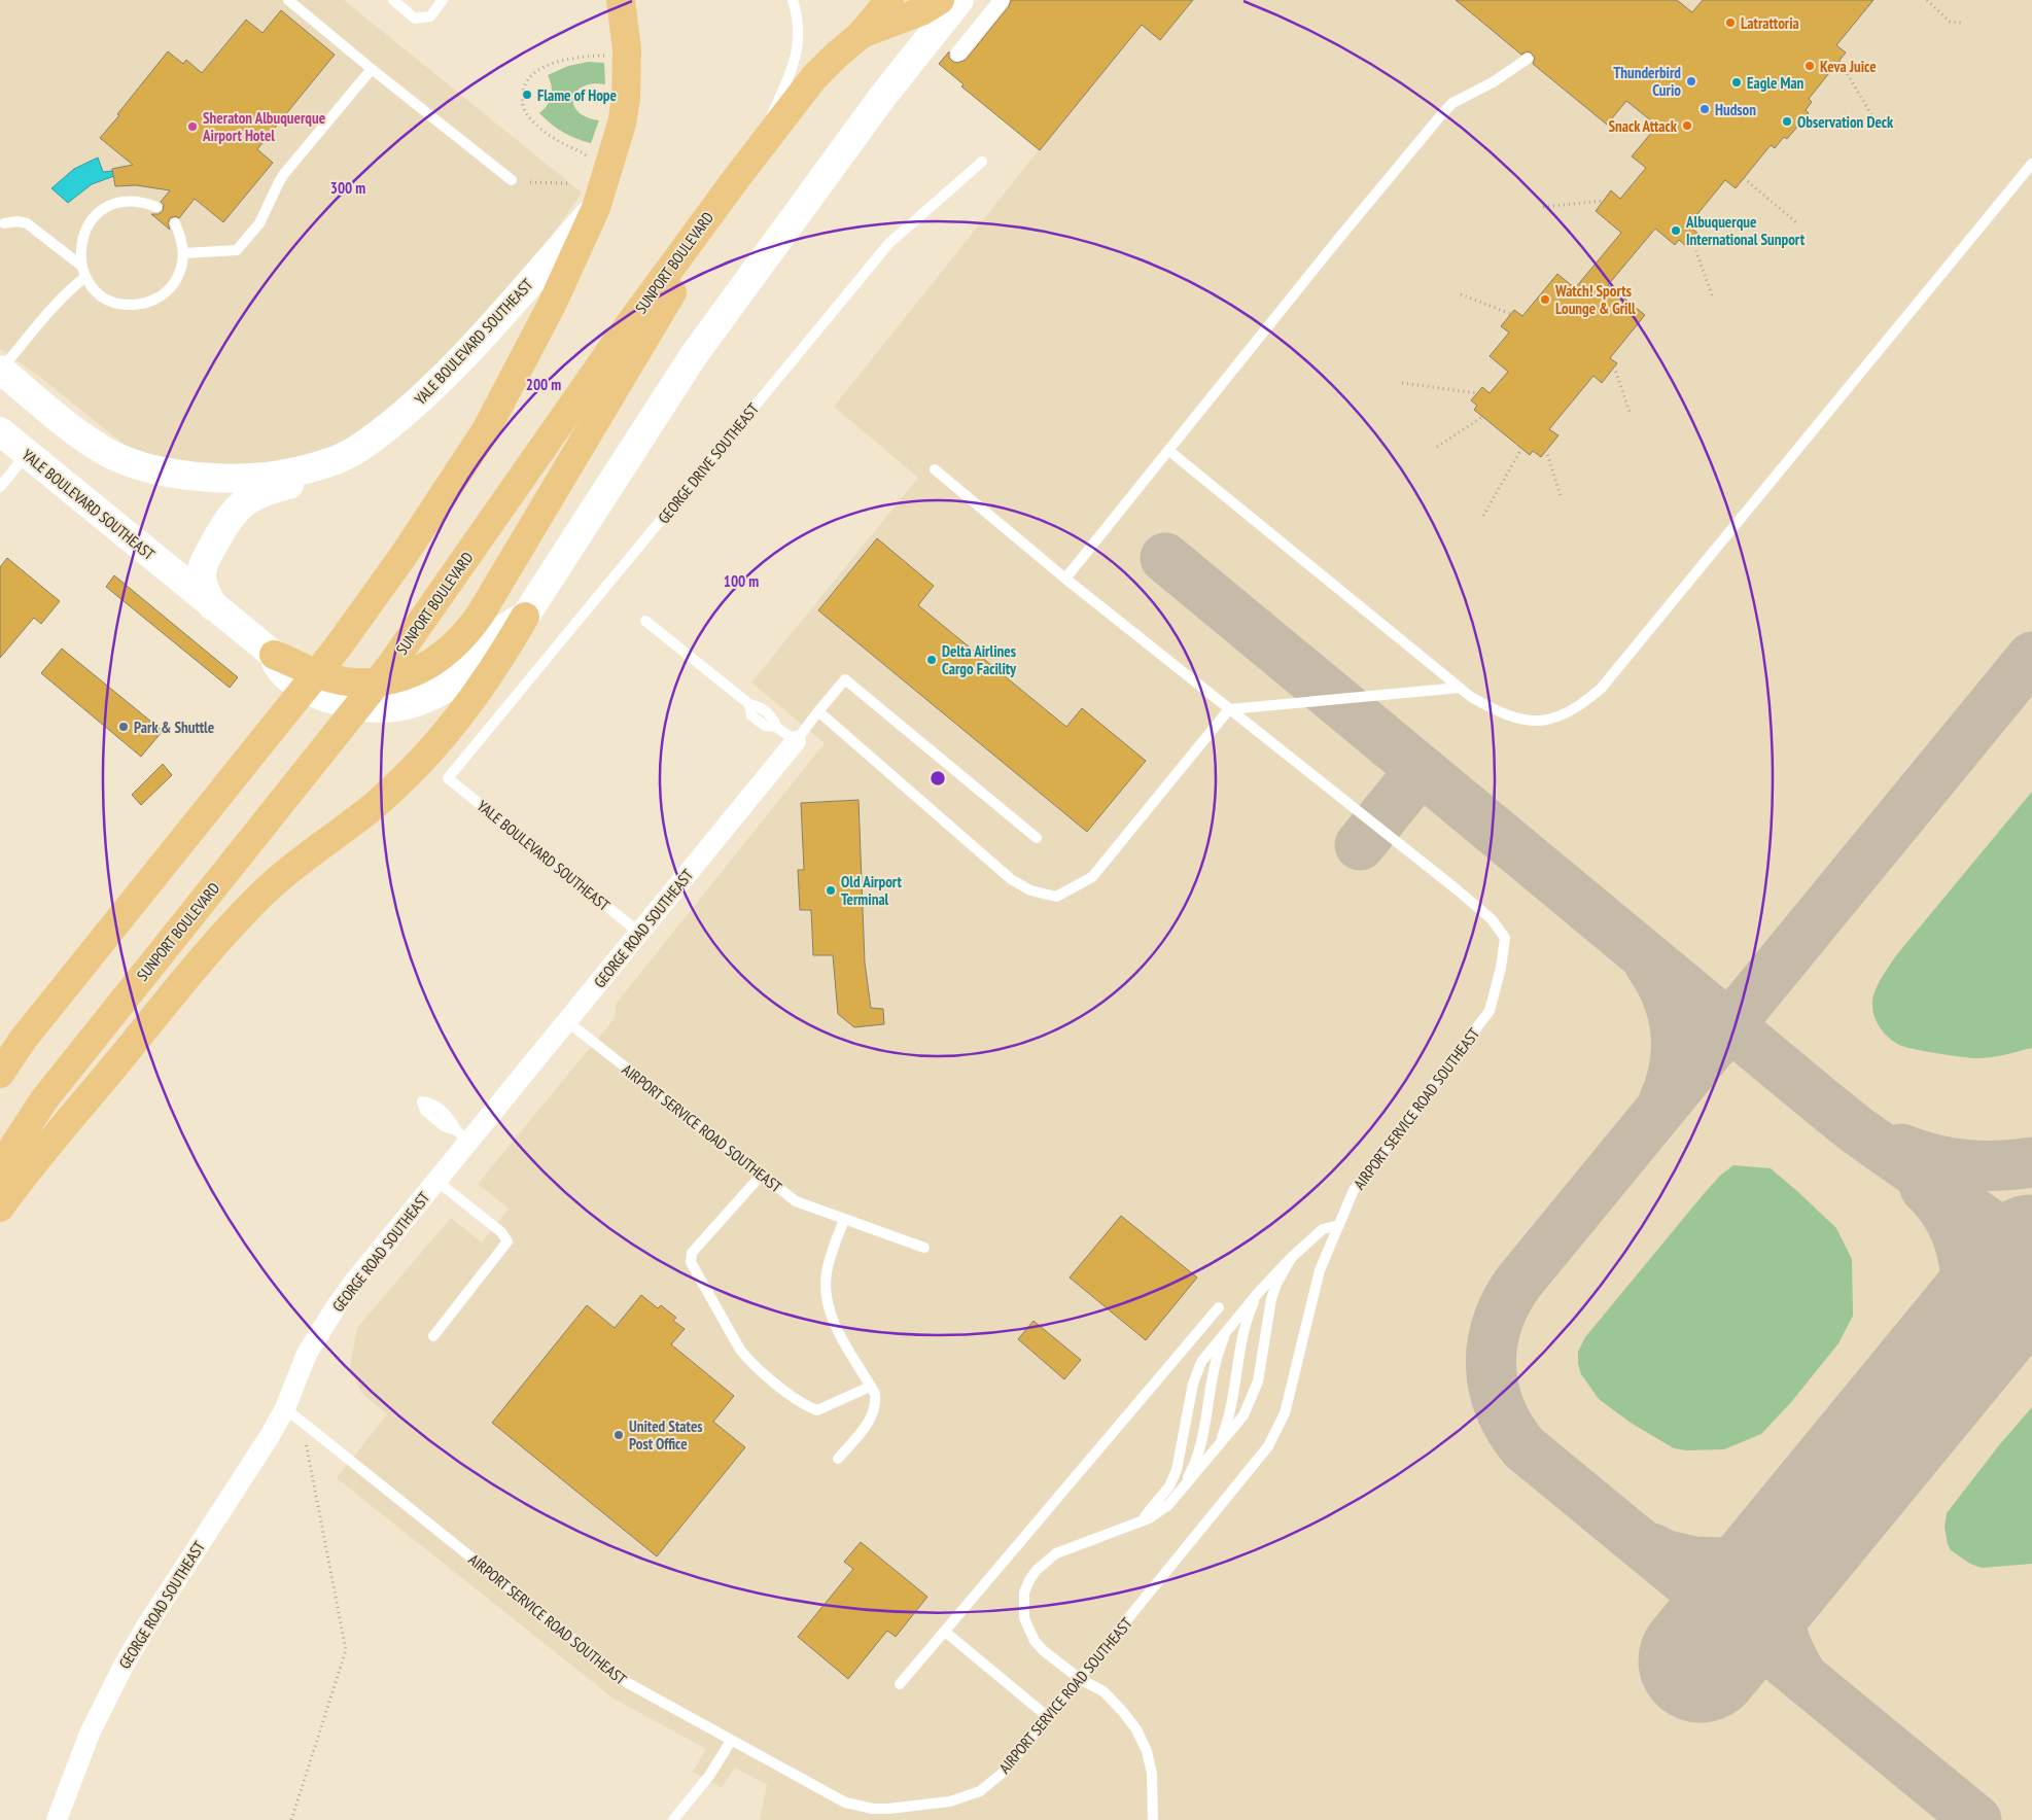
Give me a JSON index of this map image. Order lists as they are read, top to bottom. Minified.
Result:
{"streets":{"main road":["SUNPORT BOULEVARD","YALE BOULEVARD SOUTHEAST"],"street":["GEORGE ROAD SOUTHEAST"],"lane":["GEORGE DRIVE SOUTHEAST","AIRPORT SERVICE ROAD SOUTHEAST"]},"crossings":[["YALE BOULEVARD SOUTHEAST","GEORGE DRIVE SOUTHEAST"],["YALE BOULEVARD SOUTHEAST","GEORGE ROAD SOUTHEAST"],["GEORGE ROAD SOUTHEAST","AIRPORT SERVICE ROAD SOUTHEAST"]],"places":["Latrattoria","Keva Juice","Thunderbird Curio","Eagle Man","Flame of Hope","Hudson","Observation Deck","Snack Attack","Sheraton Albuquerque Airport Hotel","Albuquerque International Sunport","Watch! Sports Lounge & Grill","Delta Airlines Cargo Facility","Park & Shuttle","Old Airport Terminal","United States Post Office"],"rings":["300 m","200 m","100 m"]}
